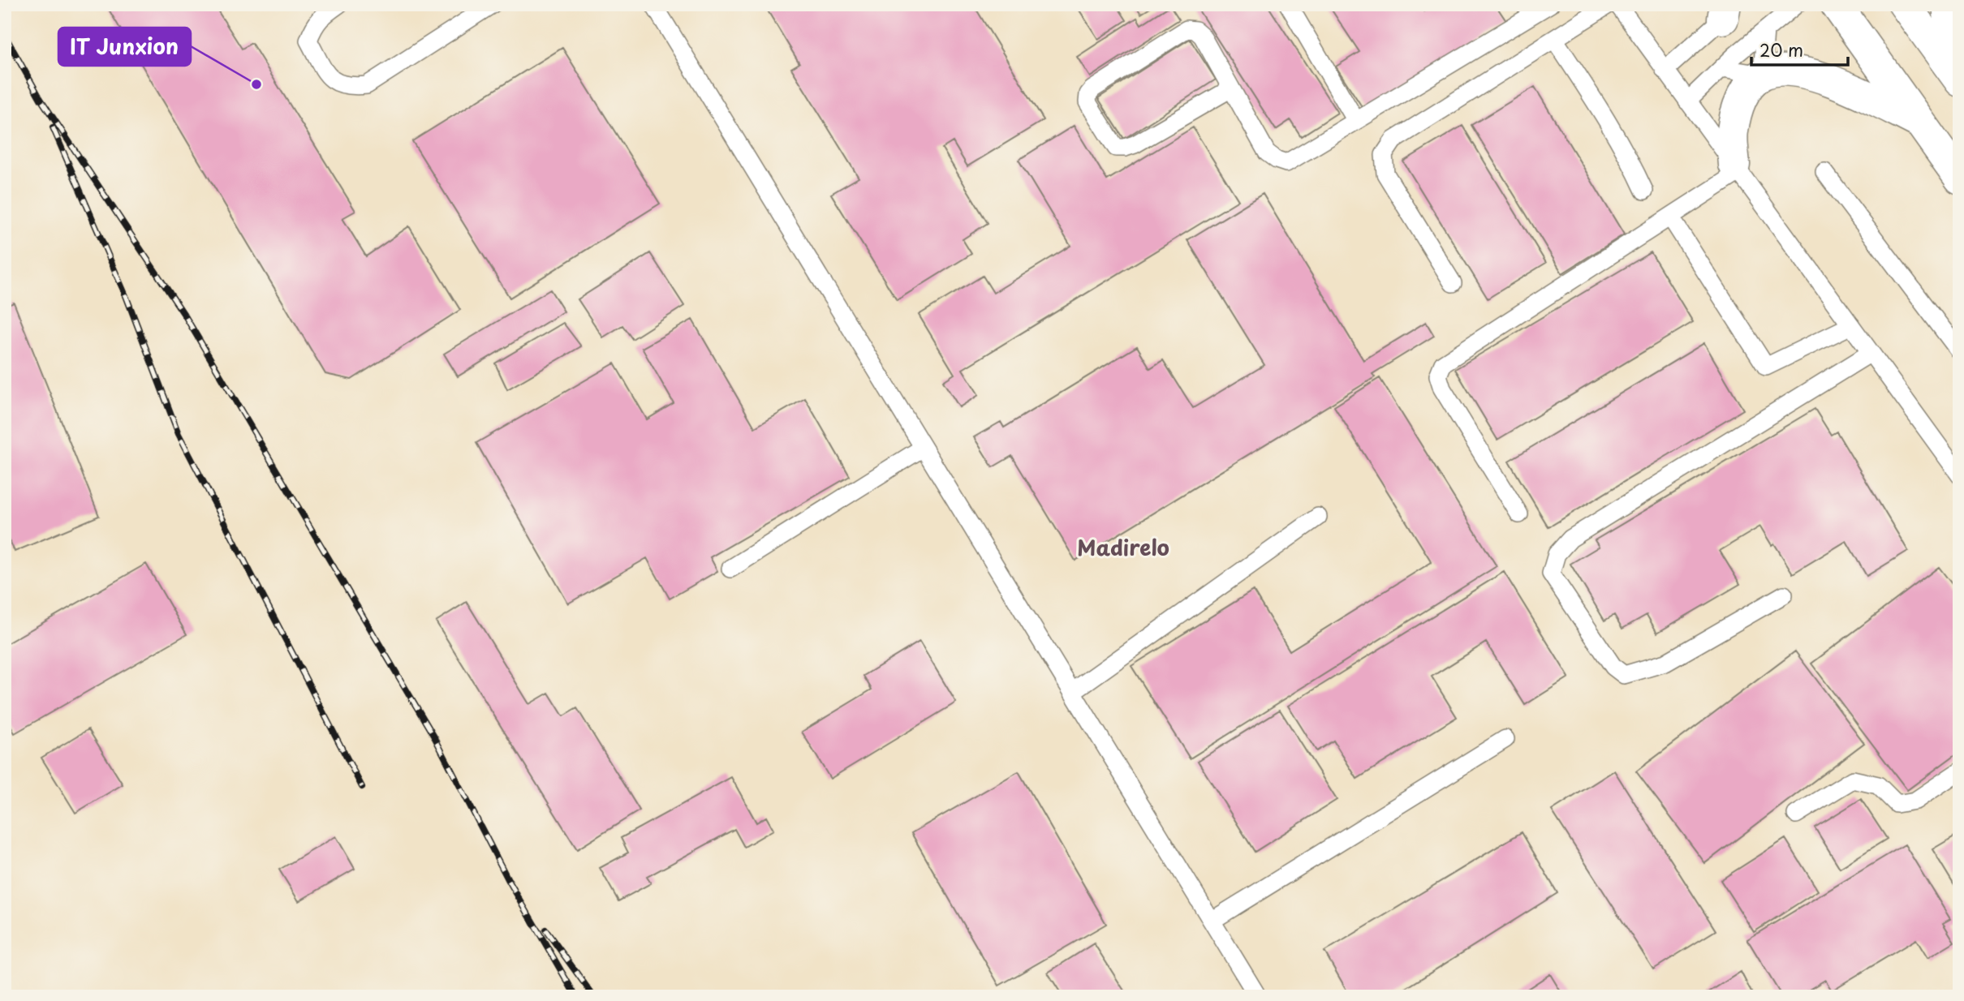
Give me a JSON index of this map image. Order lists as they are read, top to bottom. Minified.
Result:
{"districts":["Madirelo"],"places":["IT Junxion"],"scale_bar":"20 m"}
